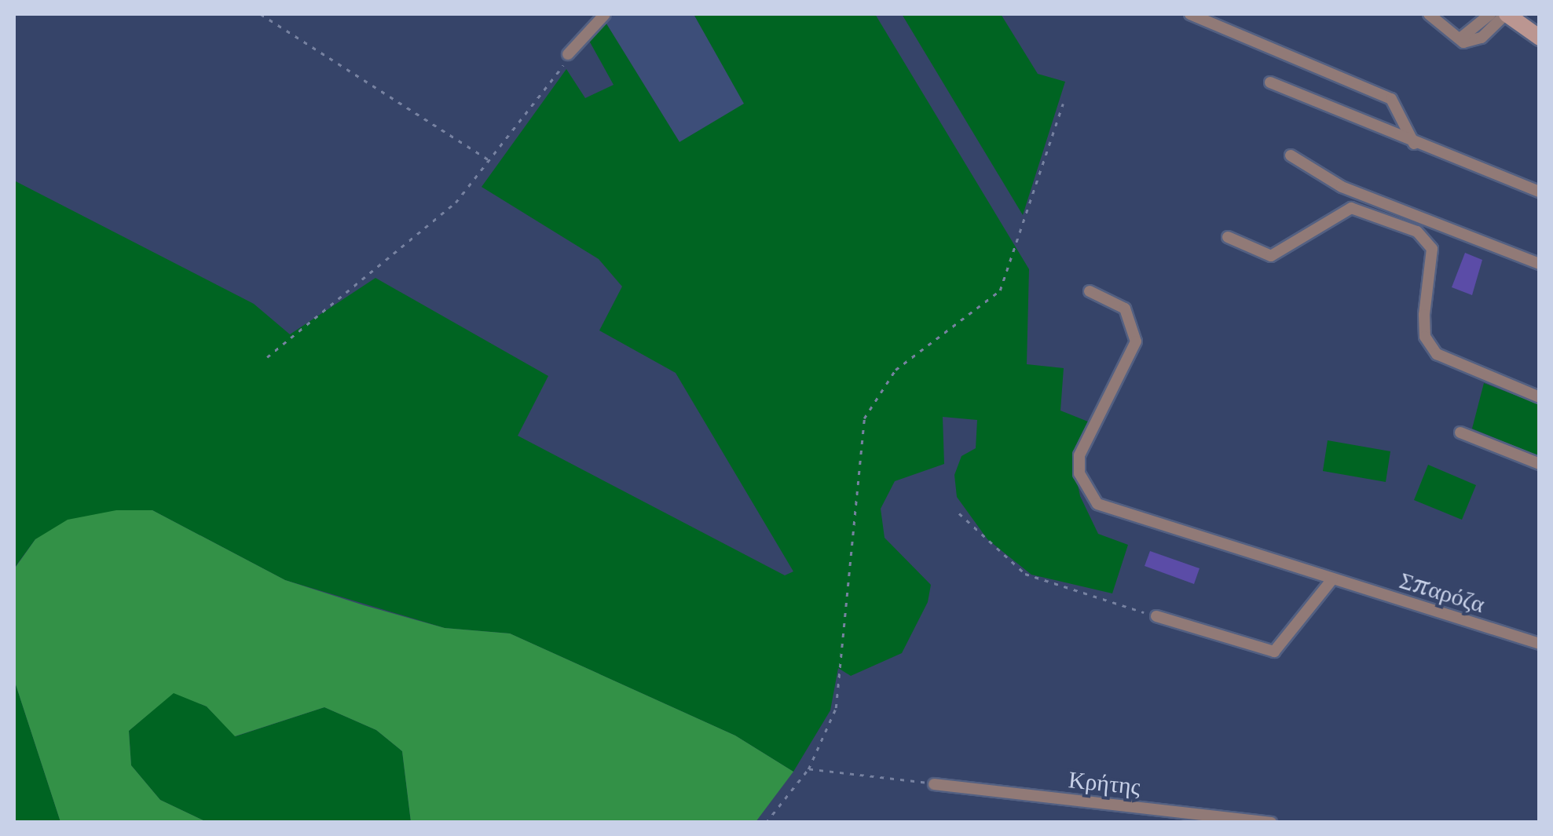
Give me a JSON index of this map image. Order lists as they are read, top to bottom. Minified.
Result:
{"streets":{"street":["Σπαρόζα","Κρήτης"]}}
